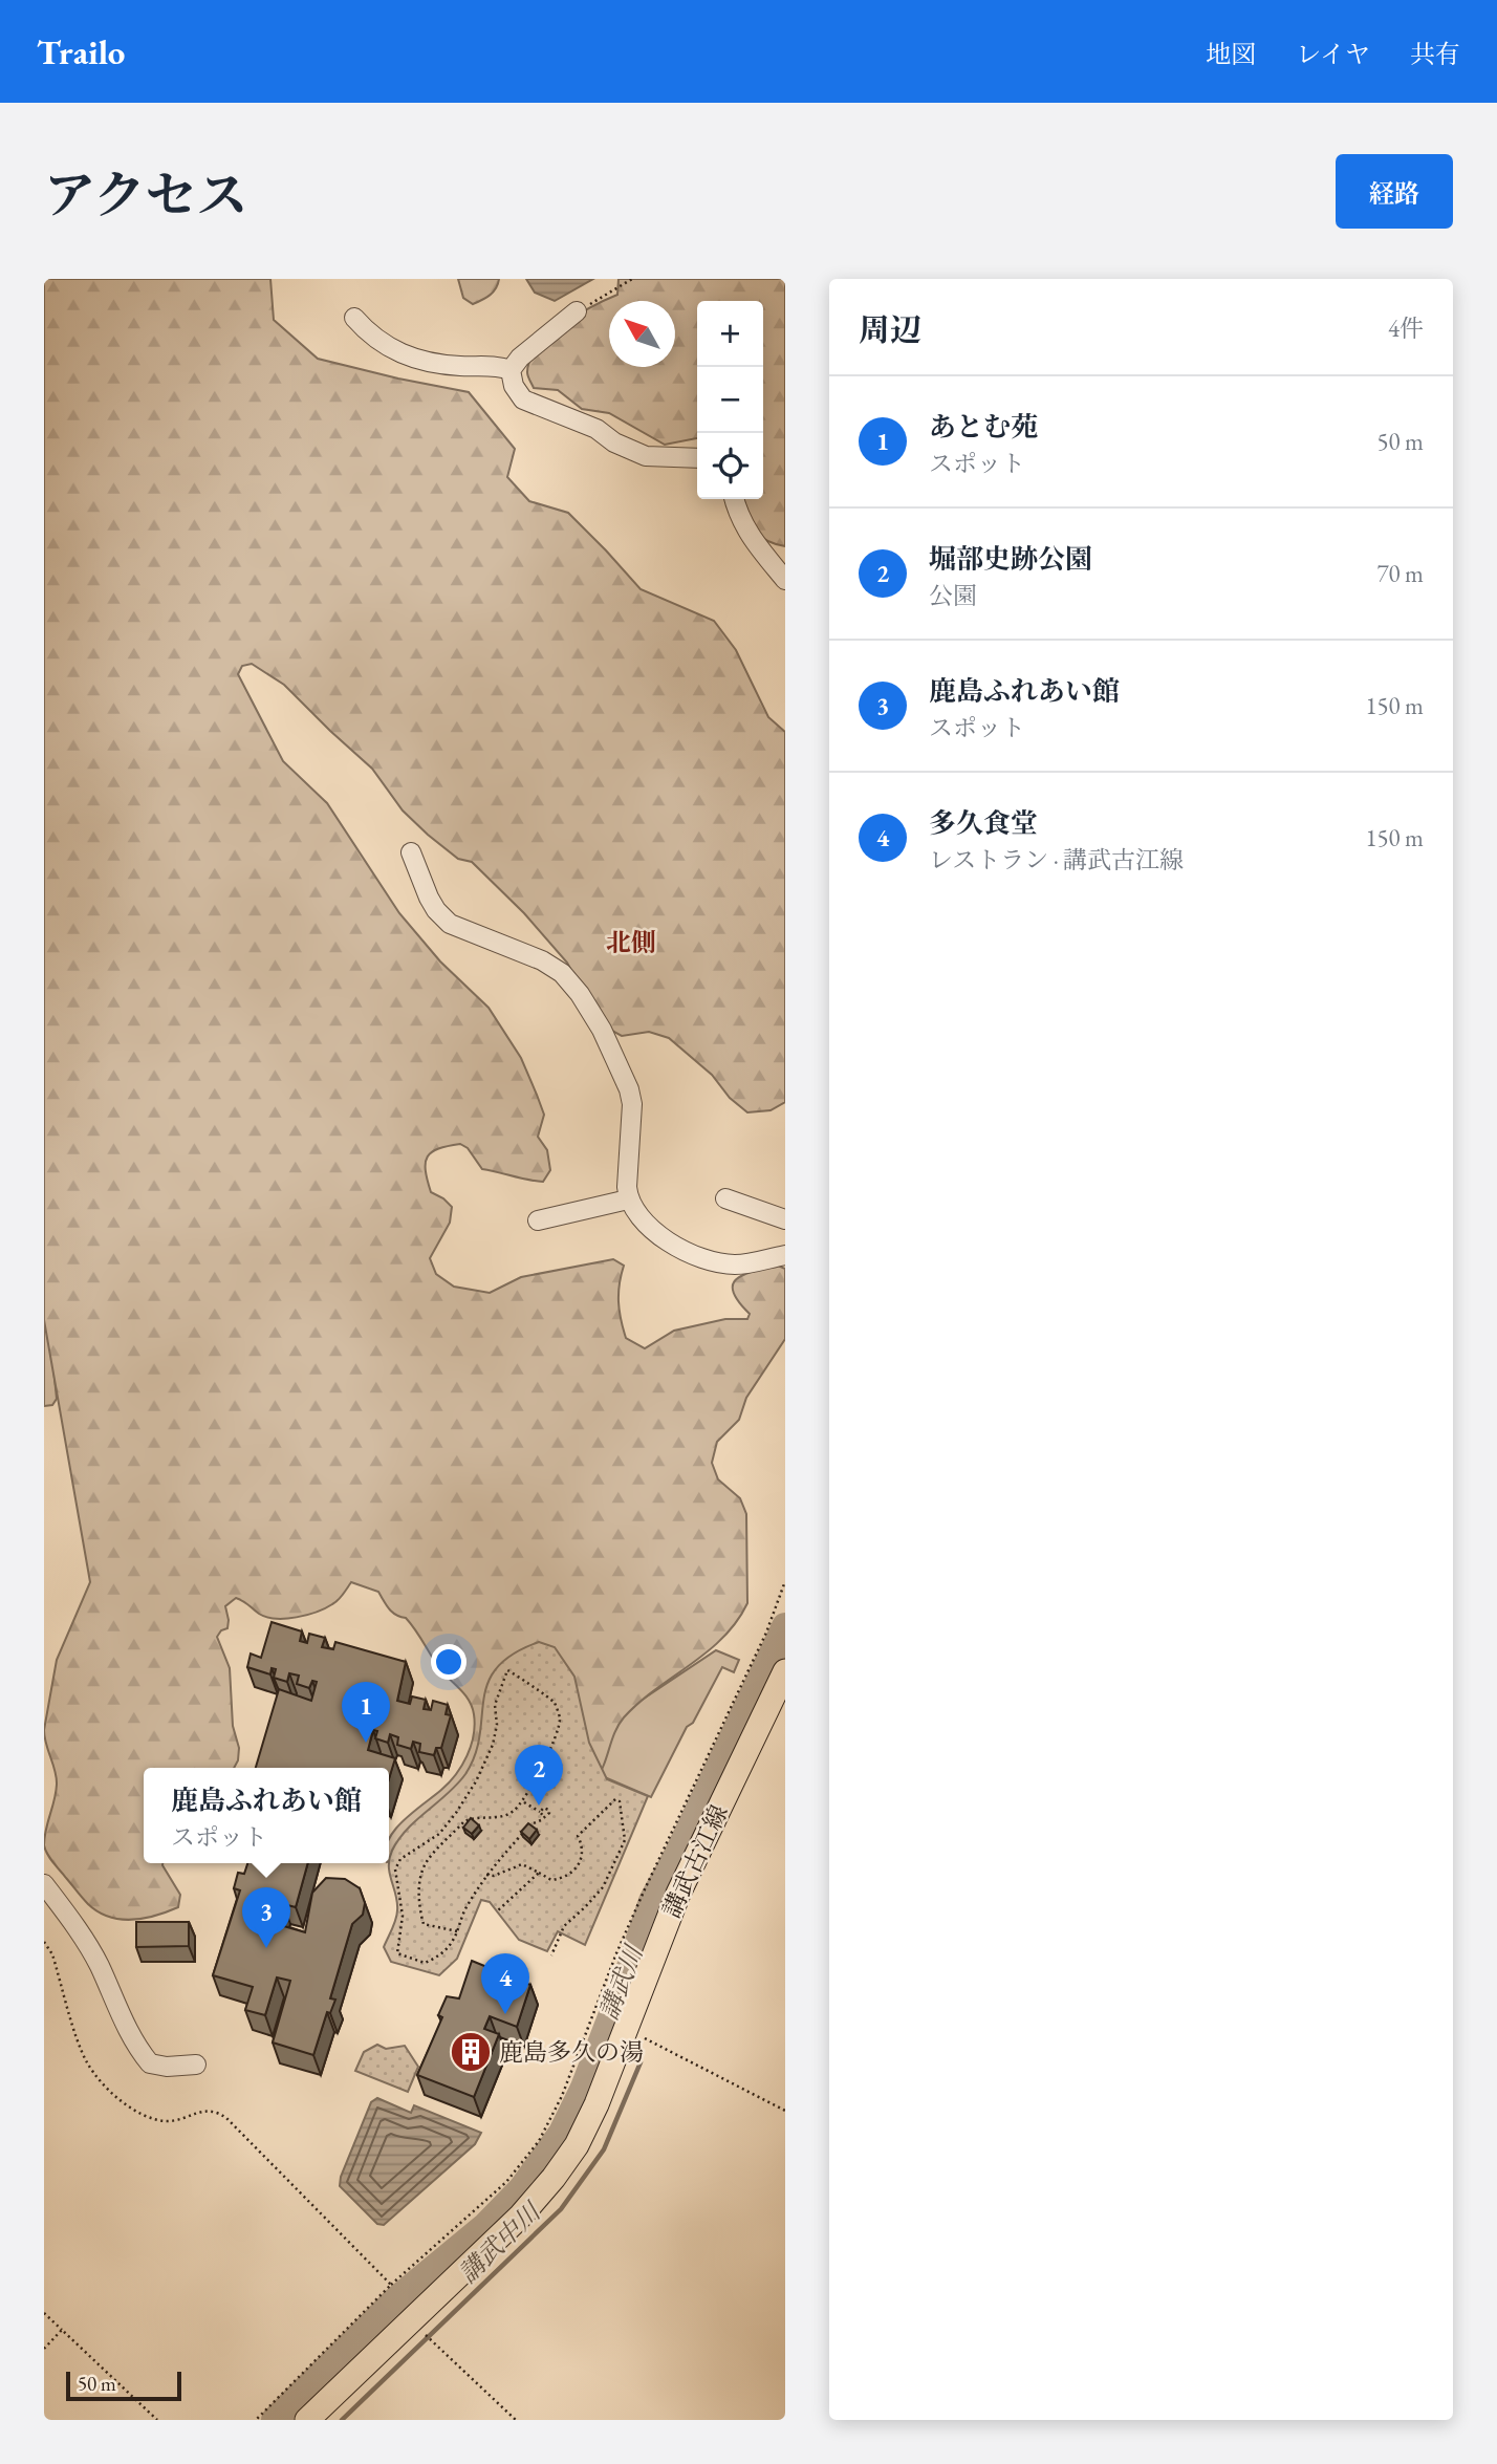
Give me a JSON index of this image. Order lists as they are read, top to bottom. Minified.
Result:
{"streets":{"main road":["講武古江線"]},"districts":["北側"],"water":["講武川","講武中川"],"places":{"building":["鹿島多久の湯"]},"scale_bar":"50 m","north":"top left","page":{"header":"Trailo","nav":["地図","レイヤ","共有"],"title":"アクセス","buttons":"経路","heading":["周辺","4件"],"map_buttons":["+","−"],"list":[{"mark":"1","name":"あとむ苑","note":"スポット","value":"50 m"},{"mark":"2","name":"堀部史跡公園","note":"公園","value":"70 m"},{"mark":"3","name":"鹿島ふれあい館","note":"スポット","value":"150 m"},{"mark":"4","name":"多久食堂","note":"レストラン · 講武古江線","value":"150 m"}],"pins":["1","2","3","4"],"popup":["鹿島ふれあい館","スポット"],"scale":"50 m"}}
